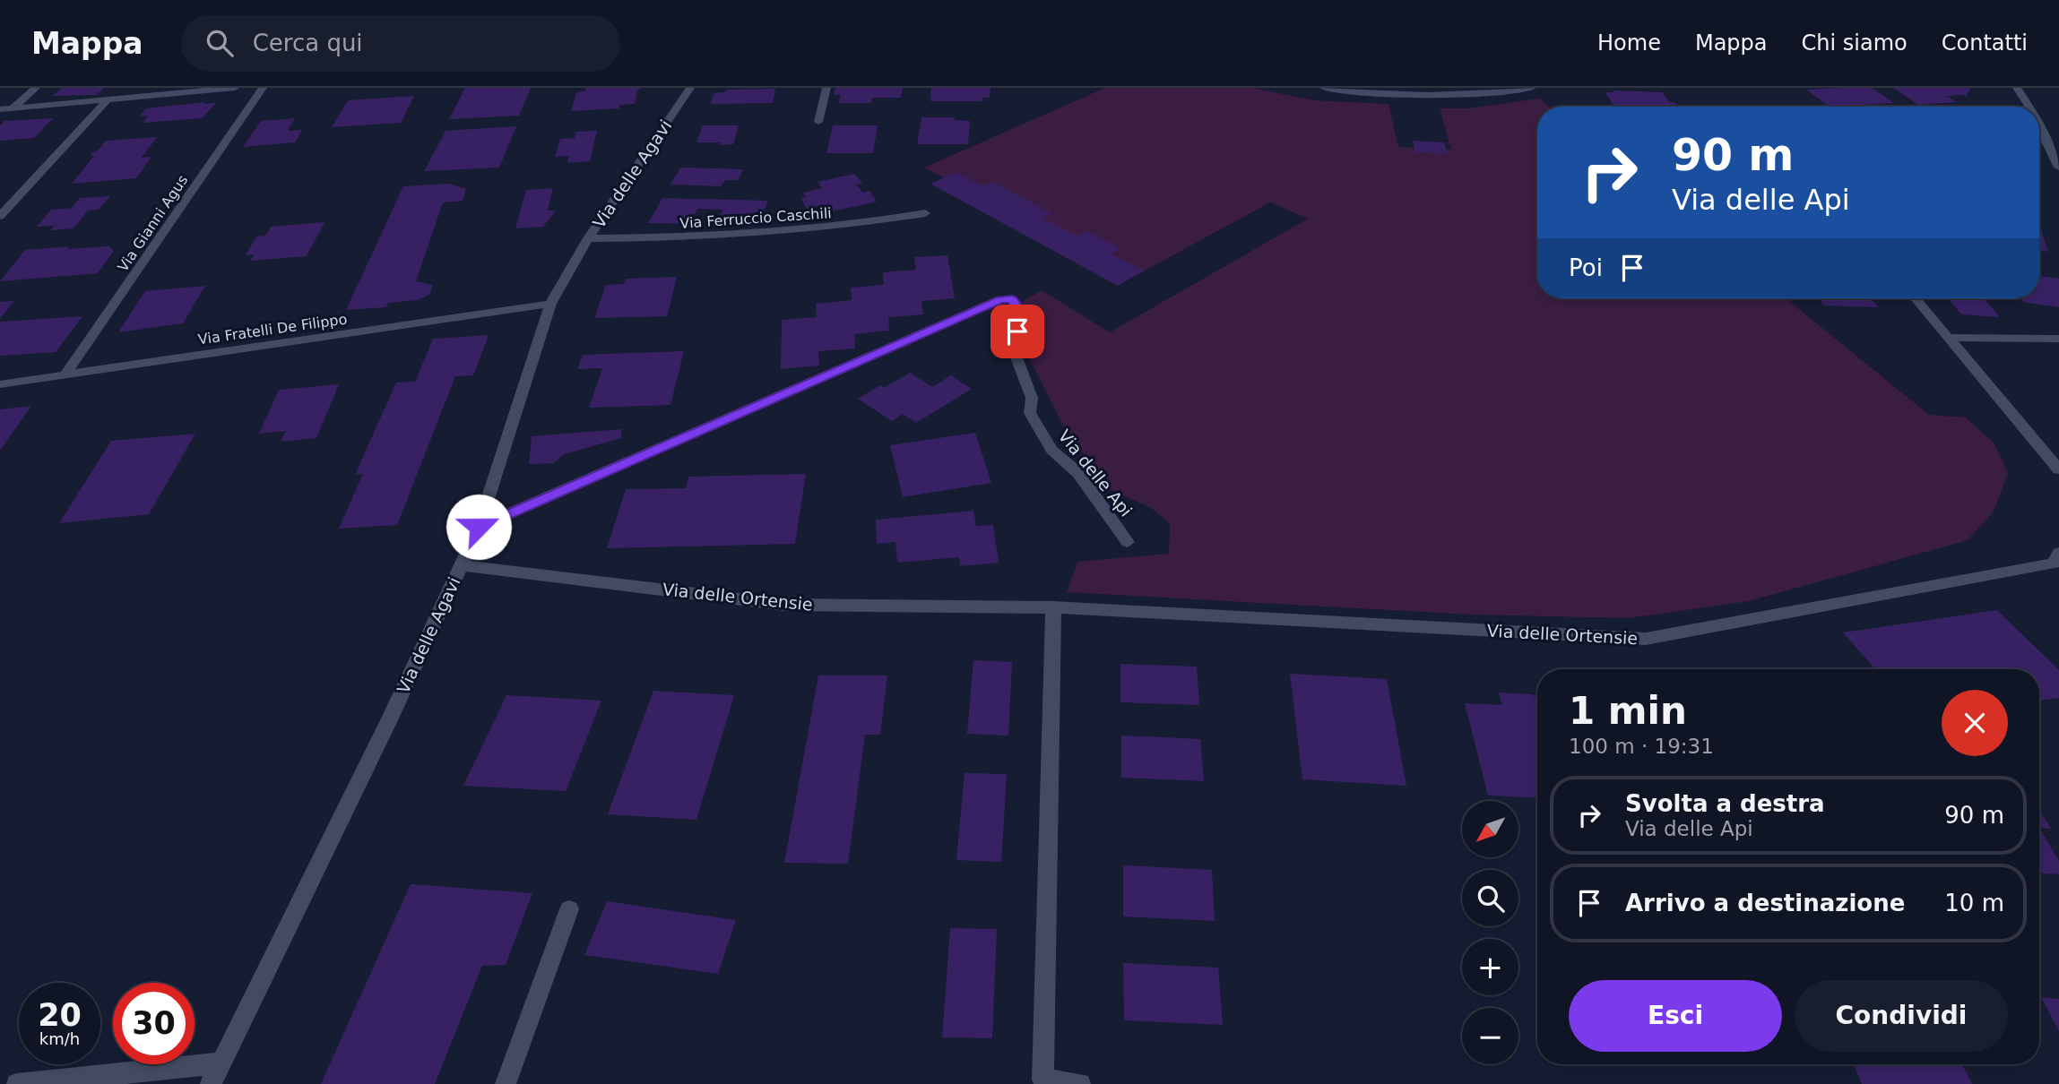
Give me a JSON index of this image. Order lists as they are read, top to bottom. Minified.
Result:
{"streets":{"street":["Via delle Agavi","Via Ferruccio Caschili","Via Gianni Agus","Via Fratelli De Filippo","Via delle Api","Via delle Ortensie"]},"crossings":[["Via delle Agavi","Via Ferruccio Caschili"],["Via delle Agavi","Via Fratelli De Filippo"],["Via delle Agavi","Via delle Api"],["Via delle Agavi","Via delle Ortensie"],["Via Gianni Agus","Via Fratelli De Filippo"]],"north":"bottom left","page":{"header":"Mappa","search":"Cerca qui","nav":["Home","Mappa","Chi siamo","Contatti"],"turn":["90 m","Via delle Api"],"then":"Poi","heading":["1 min","100 m · 19:31"],"list":[{"name":"Svolta a destra","note":"Via delle Api","value":"90 m"},{"name":"Arrivo a destinazione","value":"10 m"}],"map_buttons":["+","−"],"buttons":["Esci","Condividi"],"speed":"20 km/h","limit":"30"}}
